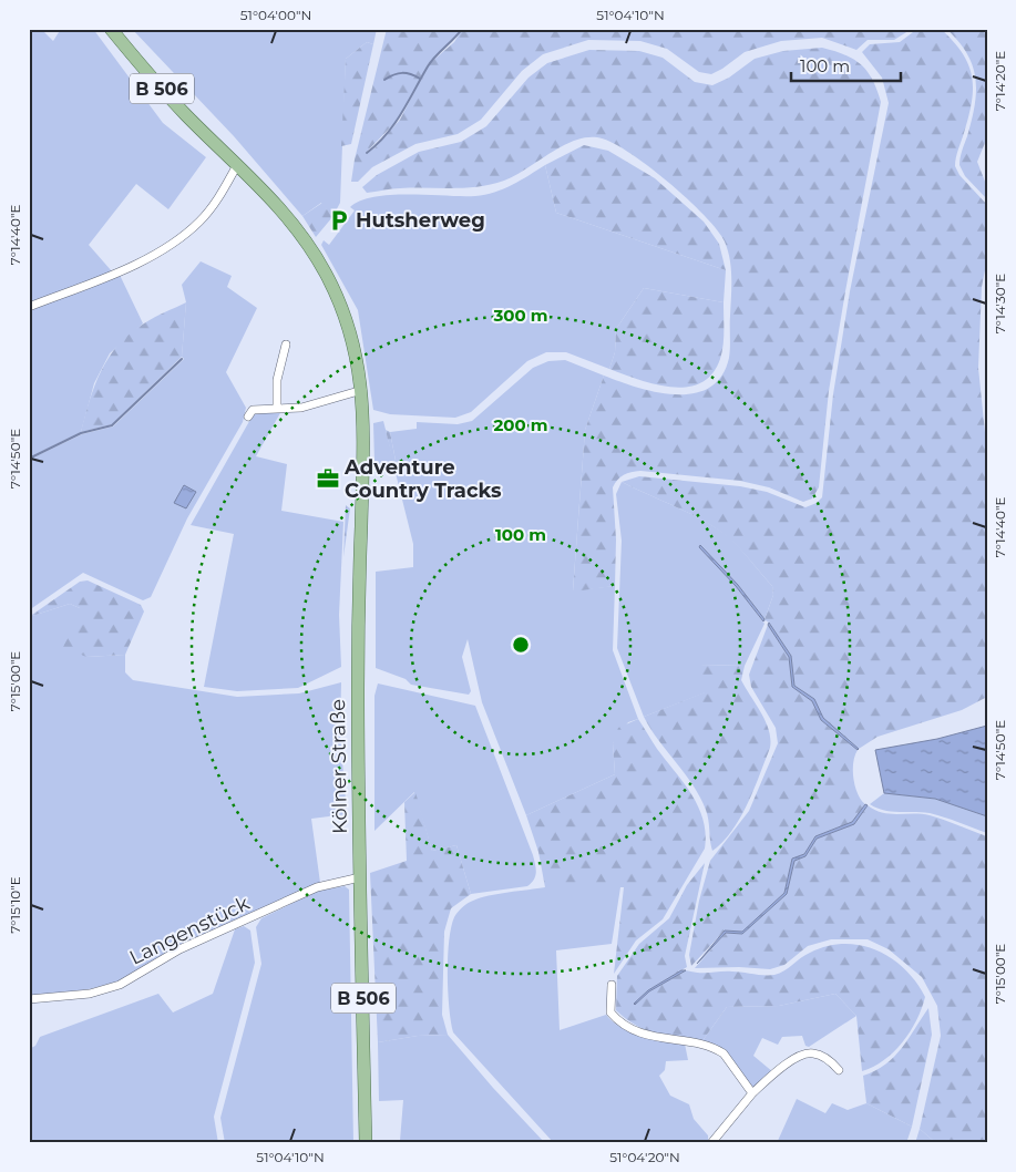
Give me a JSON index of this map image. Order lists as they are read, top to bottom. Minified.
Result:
{"streets":{"main road":["B 506","Kölner Straße"],"street":["Langenstück"]},"crossings":[["Kölner Straße","Langenstück"]],"places":{"parking":["Hutsherweg"],"office":["Adventure Country Tracks"]},"scale_bar":"100 m","coordinates":["51°04'00\"N","51°04'10\"N","7°14'20\"E","7°14'40\"E","7°14'30\"E","7°14'50\"E","7°15'00\"E","7°15'10\"E","51°04'20\"N"],"rings":["300 m","200 m","100 m"]}
